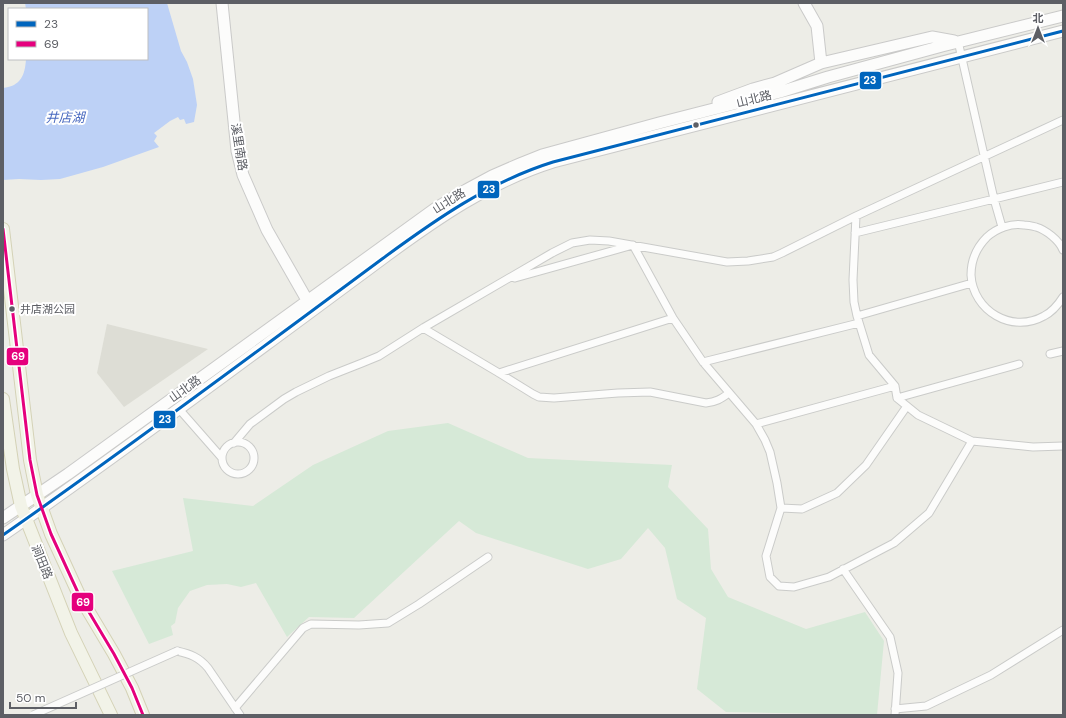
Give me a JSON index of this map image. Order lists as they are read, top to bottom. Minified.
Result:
{"streets":{"main road":["山北路","溪里南路","涧田路"]},"crossings":[["山北路","溪里南路"],["山北路","涧田路"]],"water":["井店湖"],"places":["井店湖公园"],"lines":["transit line 23","transit line 69"],"legend":["23","69"],"scale_bar":"50 m","north":"top"}
